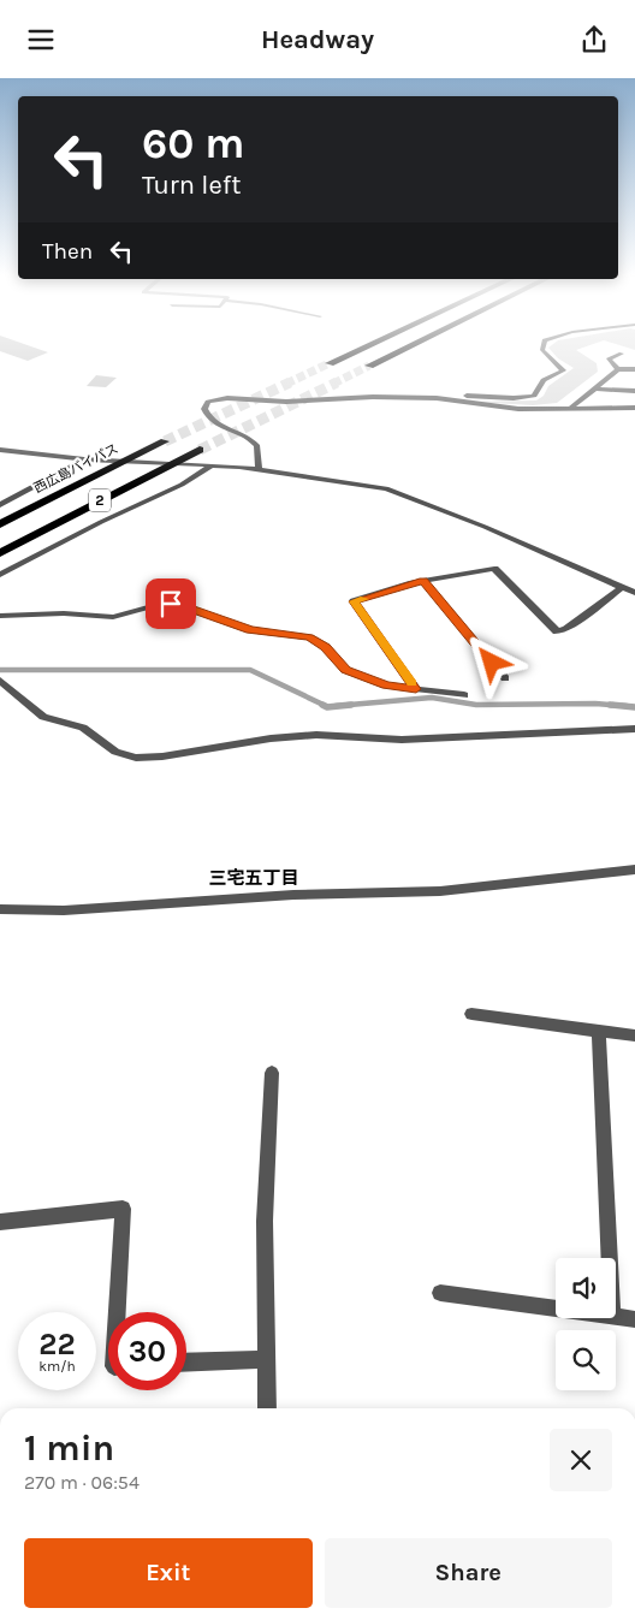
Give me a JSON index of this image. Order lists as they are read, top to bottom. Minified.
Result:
{"streets":{"highway":["西広島バイパス","2"]},"districts":["三宅五丁目"],"page":{"header":"Headway","turn":["60 m","Turn left"],"then":"Then","speed":"22 km/h","limit":"30","heading":["1 min","270 m · 06:54"],"buttons":["Exit","Share"]}}
